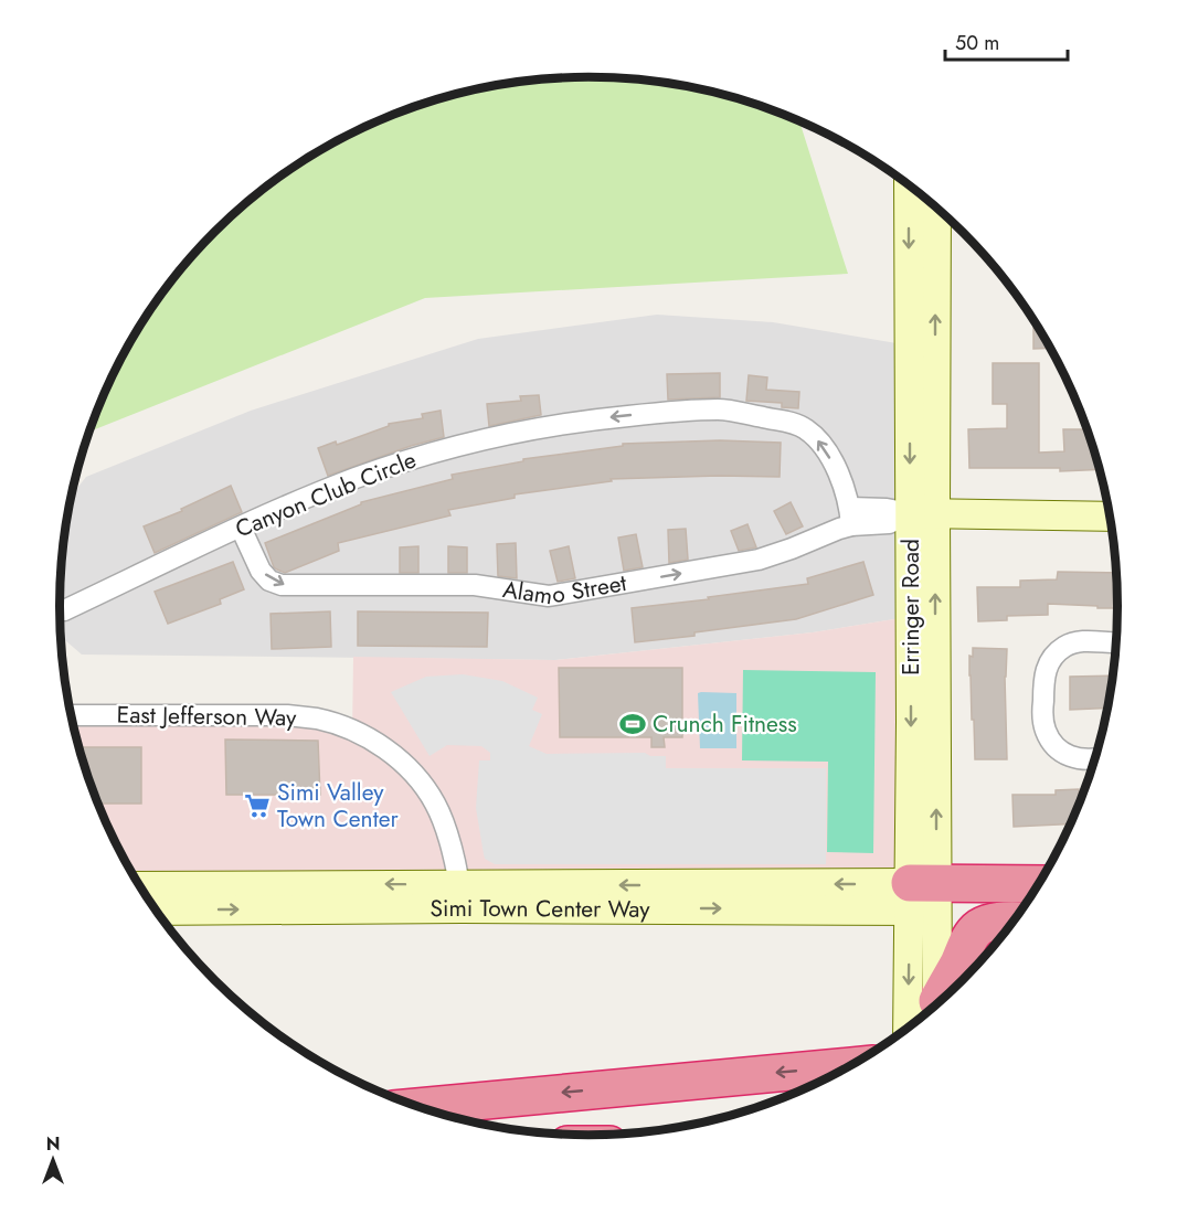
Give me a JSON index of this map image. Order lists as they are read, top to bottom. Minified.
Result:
{"streets":{"main road":["Alamo Street","Erringer Road","Simi Town Center Way"],"street":["Canyon Club Circle","East Jefferson Way"]},"crossings":[["Canyon Club Circle","Alamo Street"],["Alamo Street","Erringer Road"],["Erringer Road","Simi Town Center Way"],["East Jefferson Way","Simi Town Center Way"]],"one_way":["Canyon Club Circle","Alamo Street"],"places":{"sports":["Crunch Fitness"],"supermarket":["Simi Valley Town Center"]},"scale_bar":"50 m","north":"top"}
